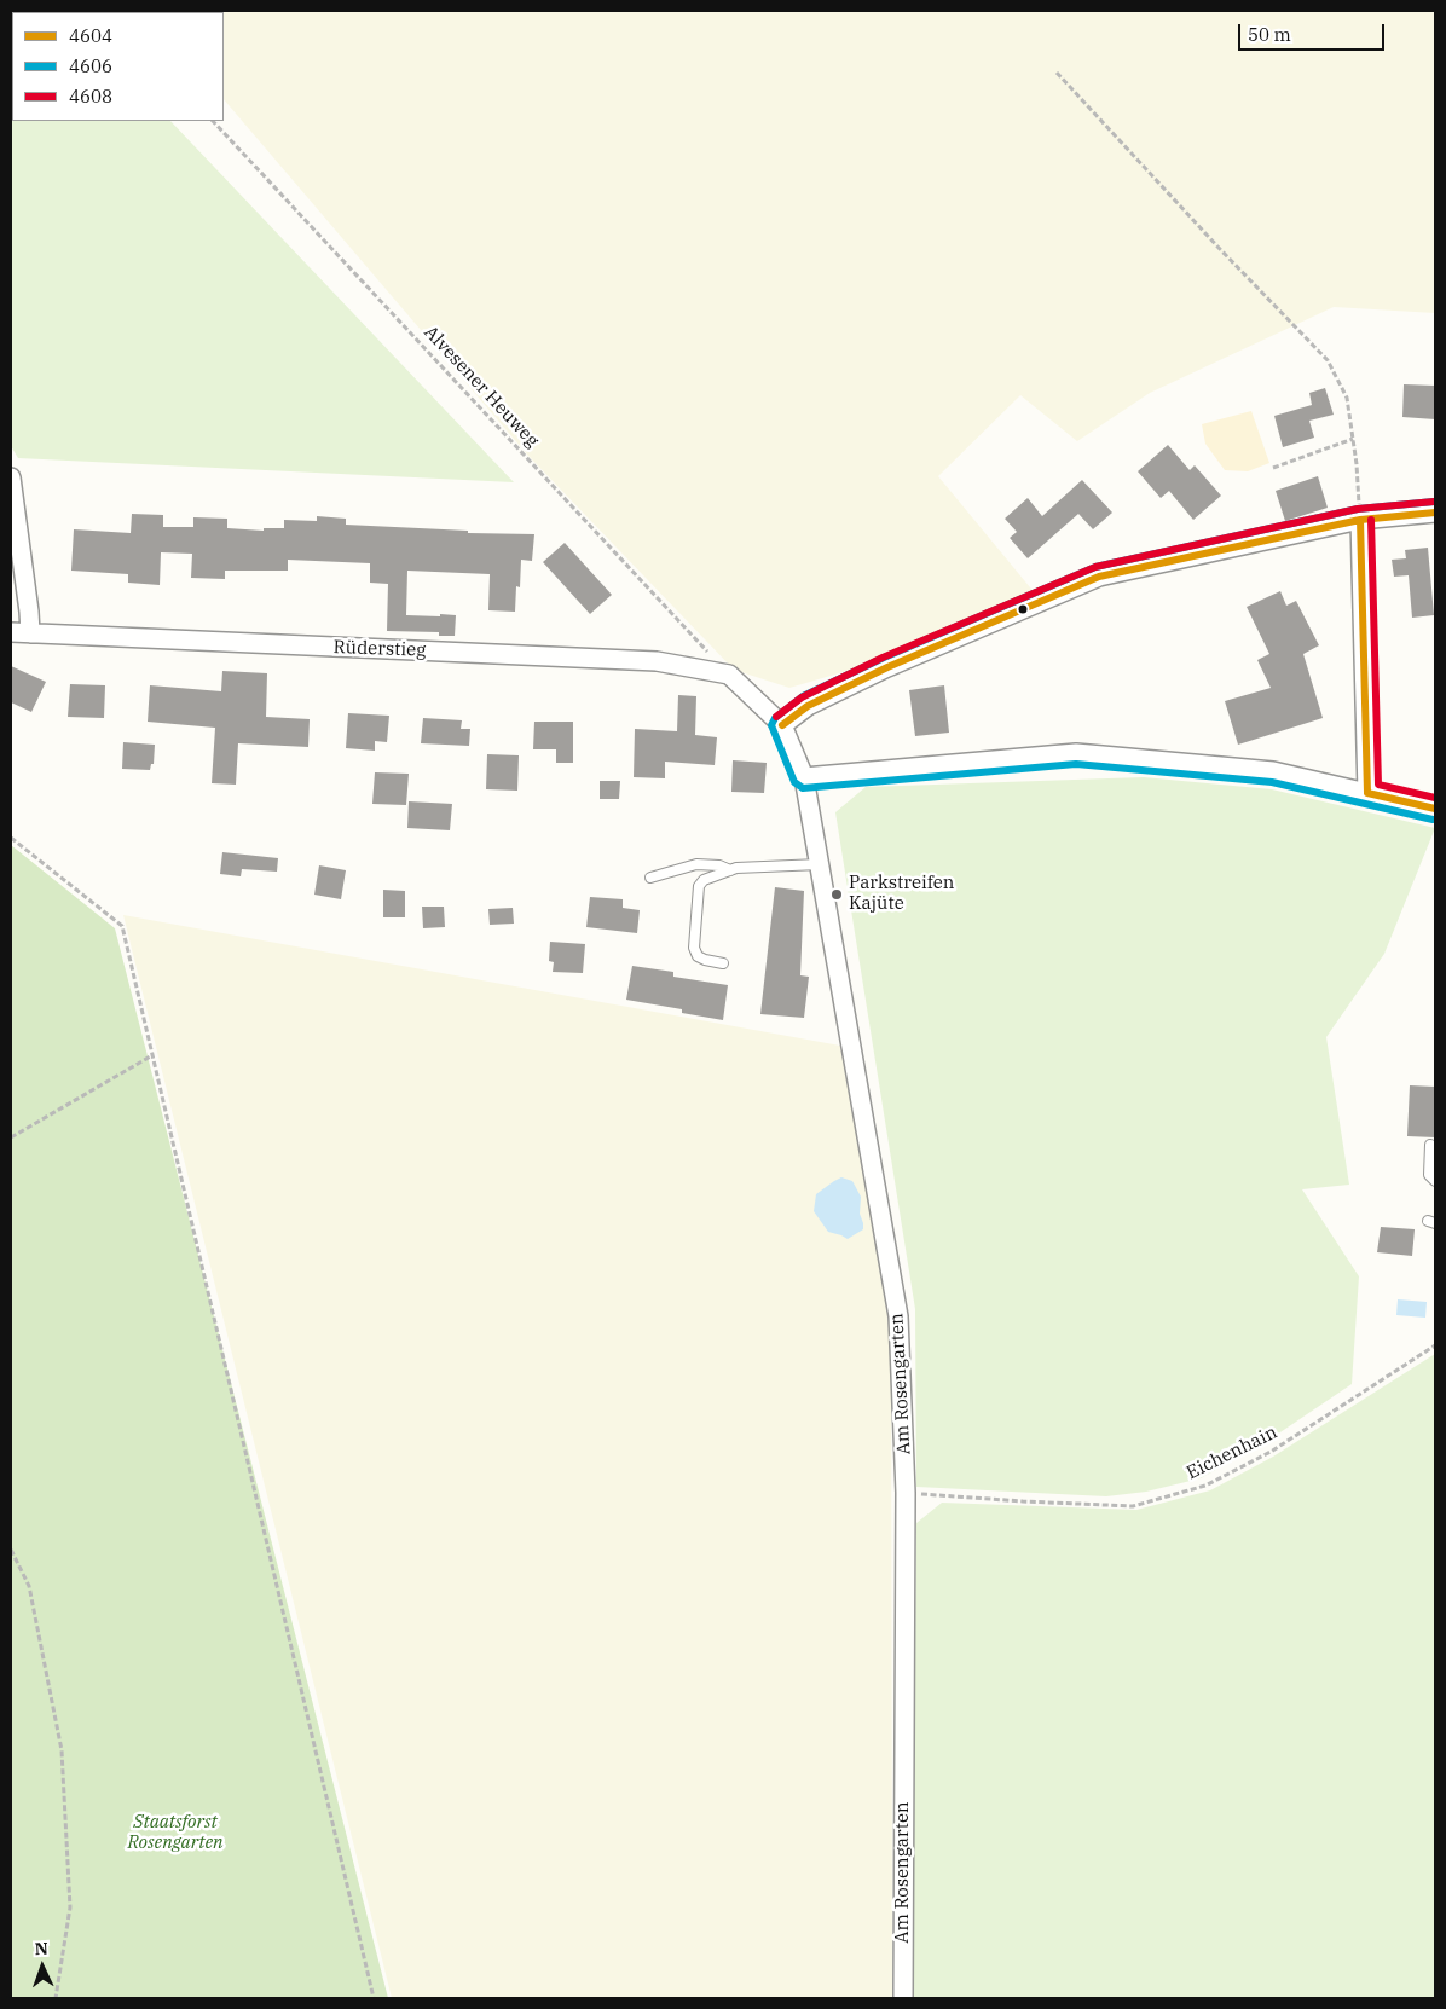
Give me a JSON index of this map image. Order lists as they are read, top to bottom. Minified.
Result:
{"streets":{"street":["Rüderstieg","Am Rosengarten"],"path":["Alvesener Heuweg","Eichenhain"]},"crossings":[["Alvesener Heuweg","Rüderstieg"],["Am Rosengarten","Eichenhain"]],"parks":["Staatsforst Rosengarten"],"places":["Parkstreifen Kajüte"],"lines":["transit line 4606","transit line 4608","transit line 4604"],"legend":["4604","4606","4608"],"scale_bar":"50 m","north":"top"}
